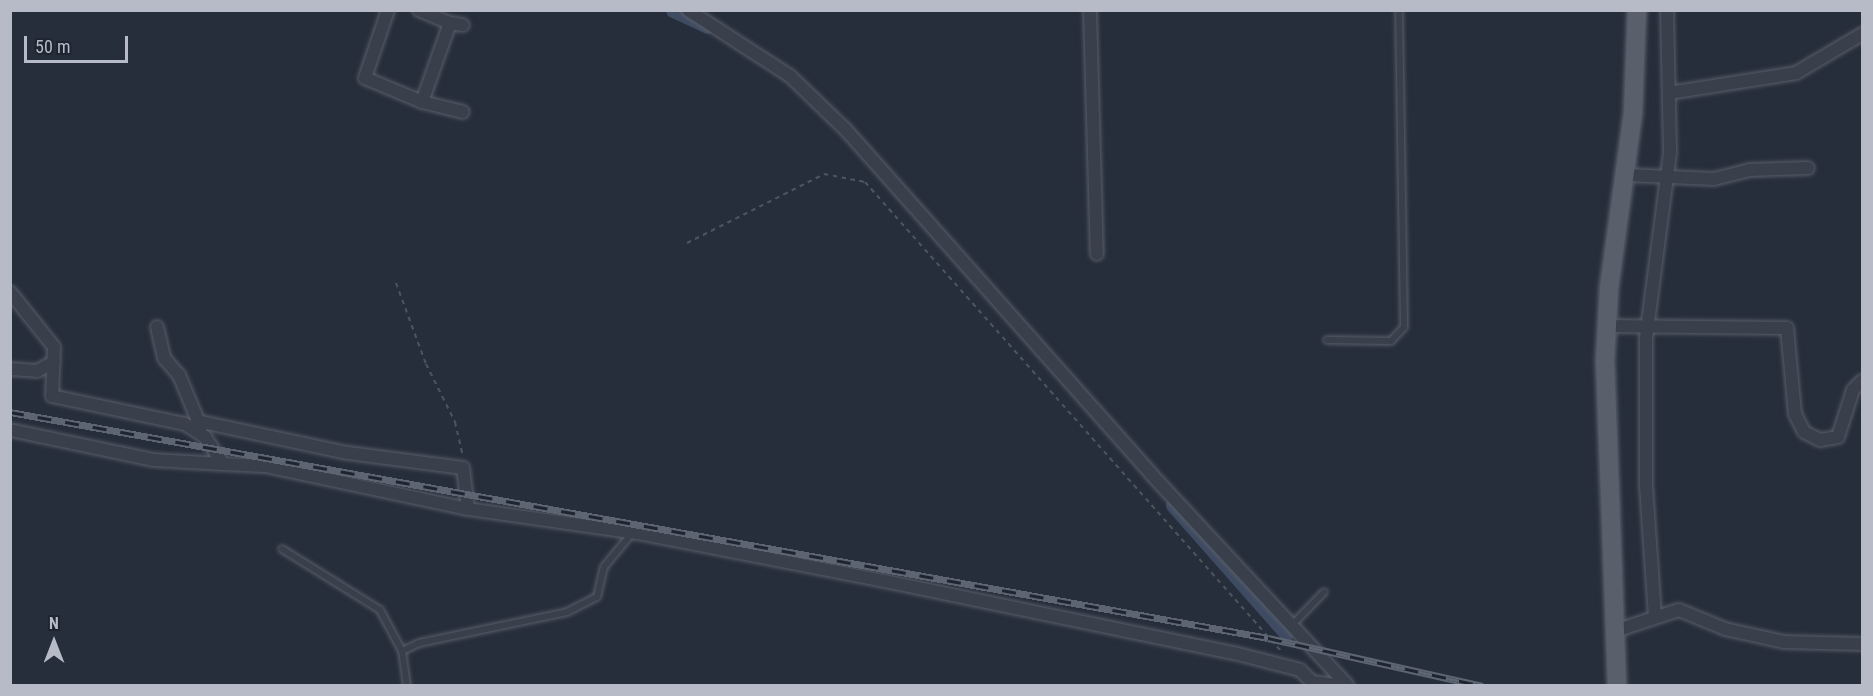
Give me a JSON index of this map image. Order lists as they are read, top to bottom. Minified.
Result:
{"scale_bar":"50 m","north":"top"}
